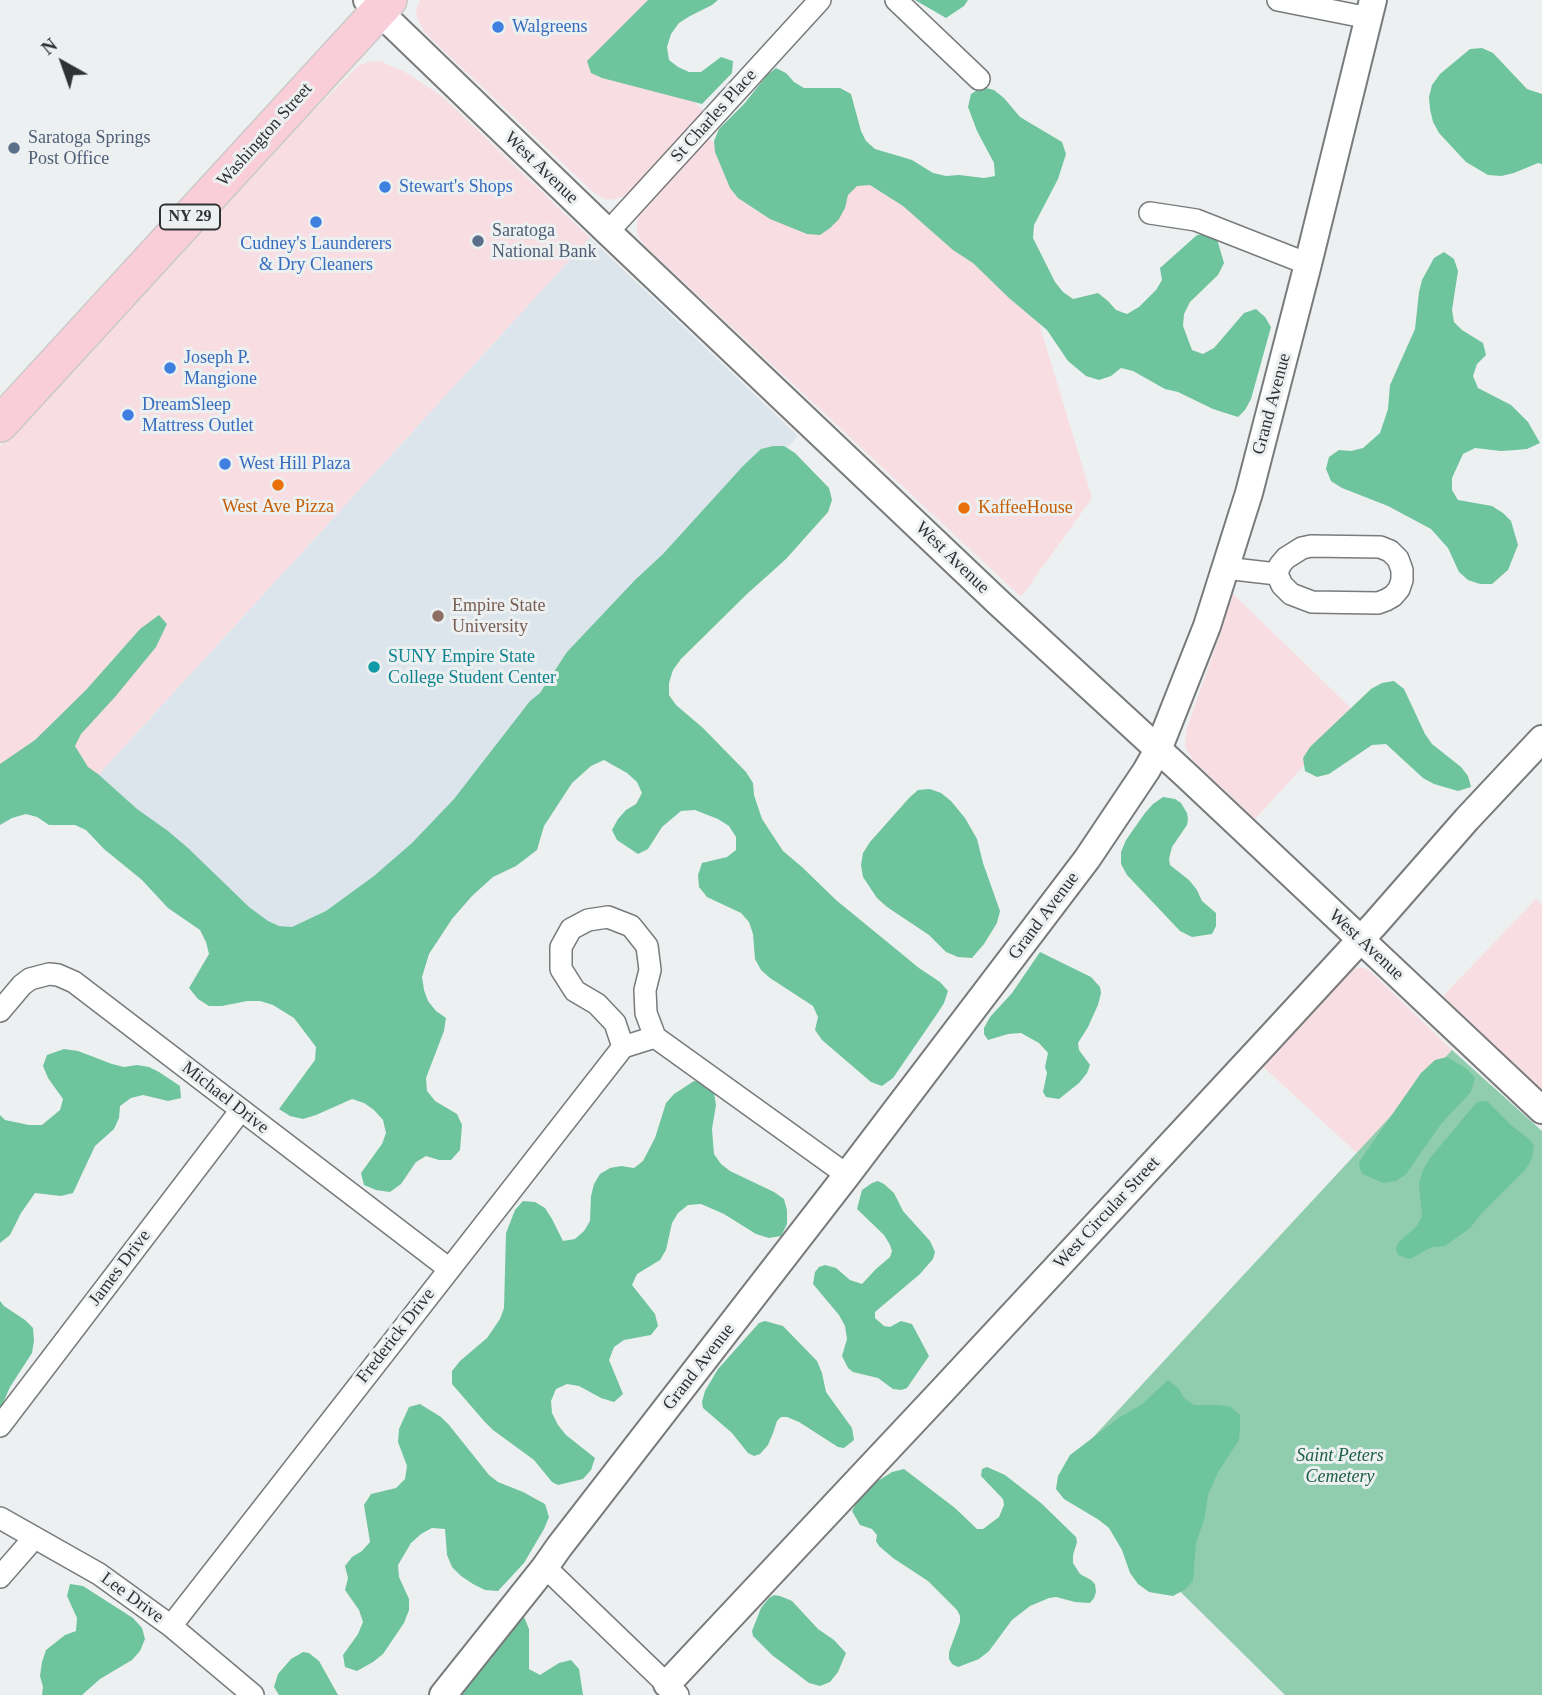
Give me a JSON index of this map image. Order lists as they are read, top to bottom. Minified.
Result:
{"streets":{"highway":["Washington Street","NY 29"],"street":["St Charles Place","West Avenue","Grand Avenue","Michael Drive","West Circular Street","James Drive","Frederick Drive","Lee Drive"]},"crossings":[["St Charles Place","West Avenue"],["Washington Street","West Avenue"],["West Avenue","Grand Avenue"],["West Avenue","West Circular Street"],["Michael Drive","James Drive"],["Michael Drive","Frederick Drive"],["Frederick Drive","Lee Drive"]],"parks":["Saint Peters Cemetery"],"places":["Walgreens","Saratoga Springs Post Office","Stewart's Shops","Cudney's Launderers & Dry Cleaners","Saratoga National Bank","Joseph P. Mangione","DreamSleep Mattress Outlet","West Hill Plaza","West Ave Pizza","KaffeeHouse","Empire State University","SUNY Empire State College Student Center"],"north":"top left"}
